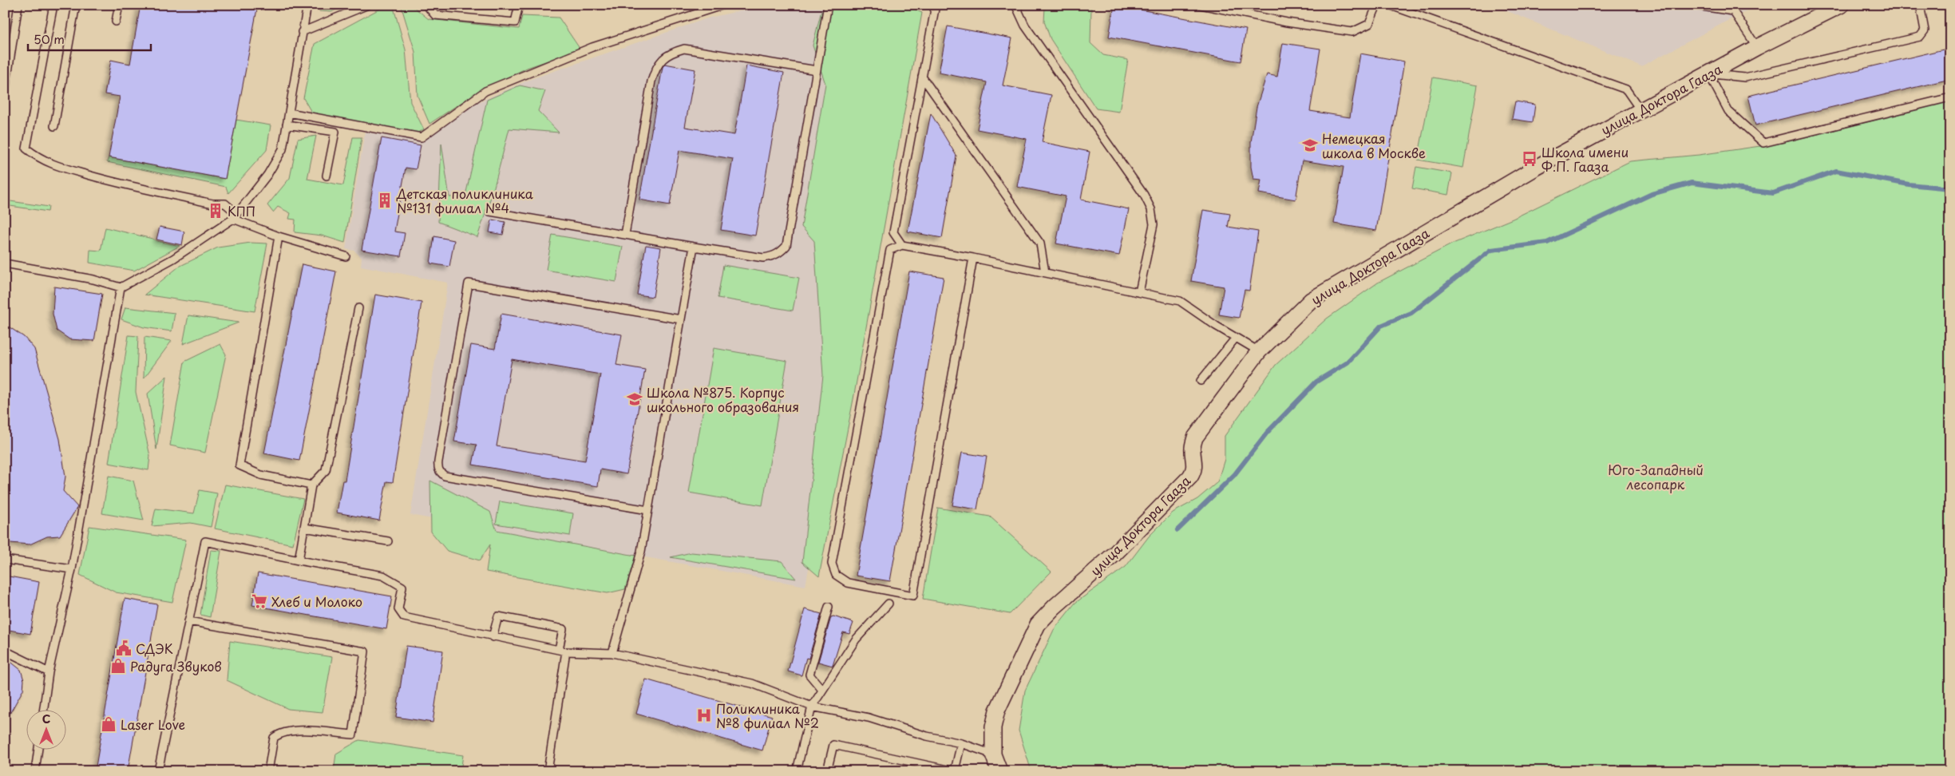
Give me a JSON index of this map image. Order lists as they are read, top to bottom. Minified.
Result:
{"streets":{"street":["улица Доктора Гааза"]},"parks":["Юго-Западный лесопарк"],"places":{"school or university":["Немецкая школа в Москве","Школа №875. Корпус школьного образования"],"bus stop":["Школа имени Ф.П. Гааза"],"building":["Детская поликлиника №131 филиал №4","КПП"],"supermarket":["Хлеб и Молоко"],"public building":["СДЭК"],"shop":["Радуга Звуков","Laser Love"],"hospital":["Поликлиника №8 филиал №2"]},"scale_bar":"50 m","north":"top"}
